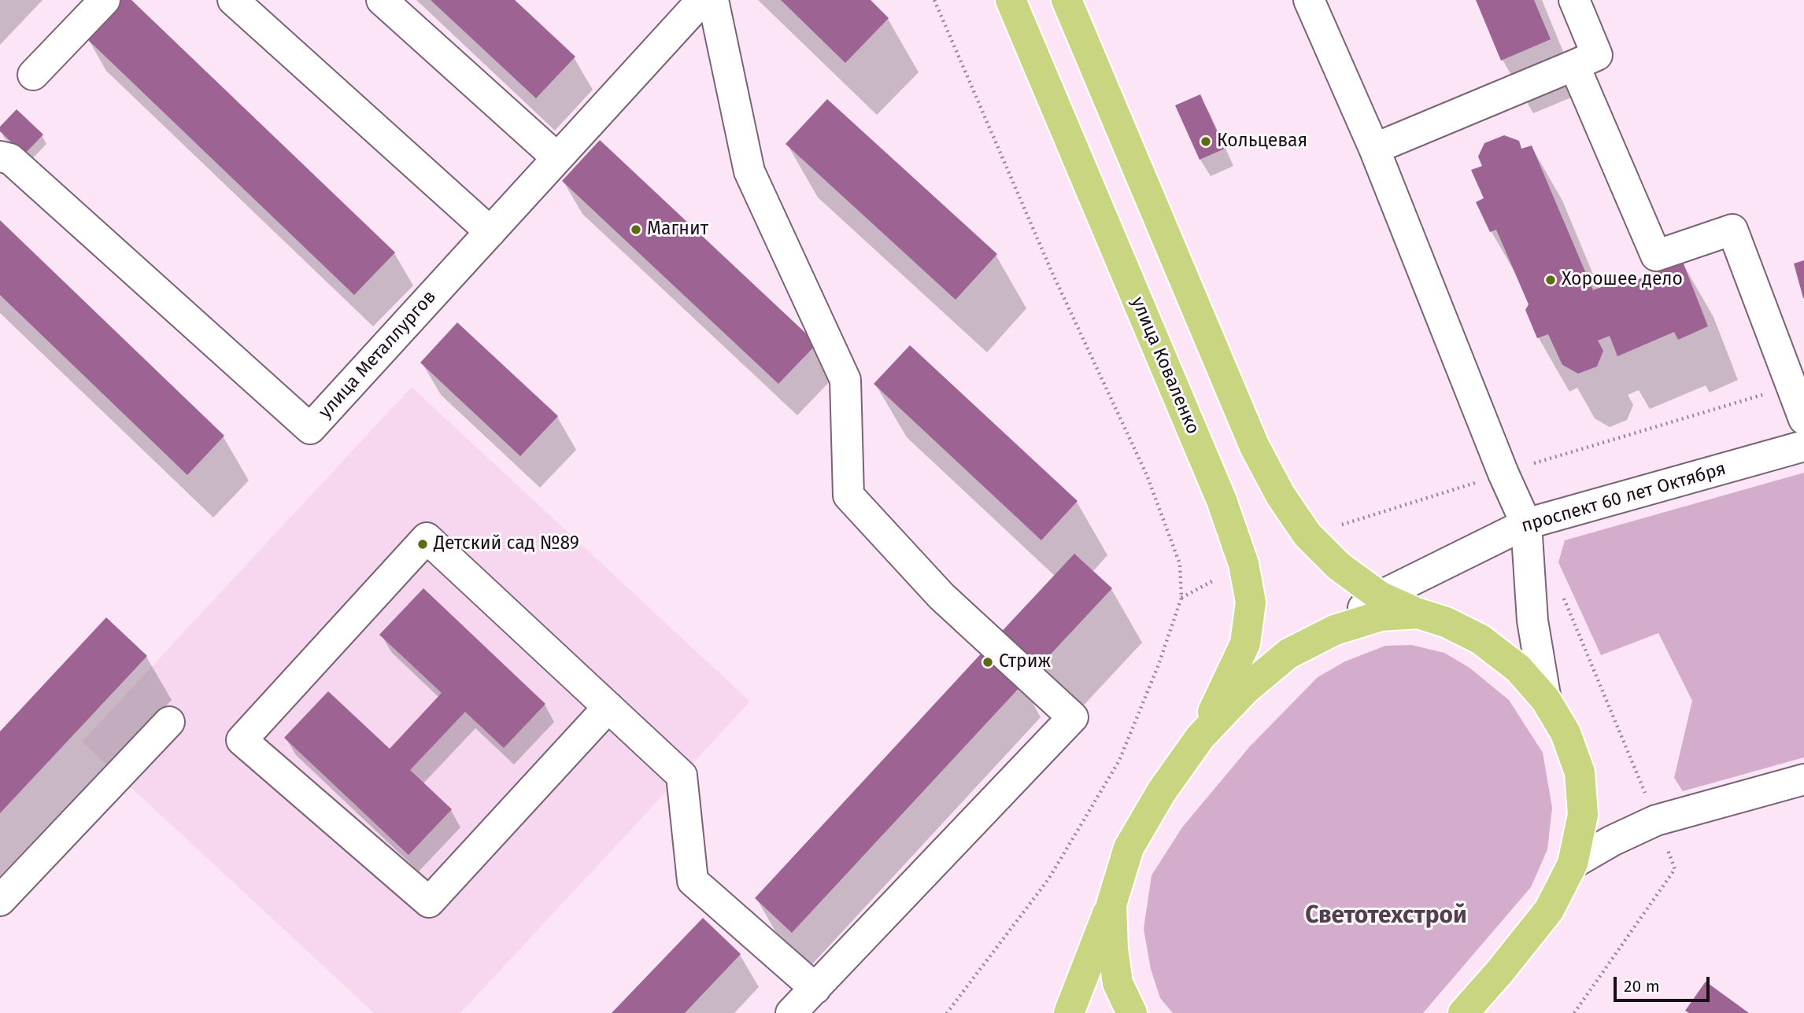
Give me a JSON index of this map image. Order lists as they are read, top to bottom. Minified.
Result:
{"streets":{"main road":["улица Коваленко"],"street":["улица Металлургов","проспект 60 лет Октября"]},"districts":["Светотехстрой"],"places":["Кольцевая","Магнит","Хорошее дело","Детский сад №89","Стриж"],"scale_bar":"20 m"}
